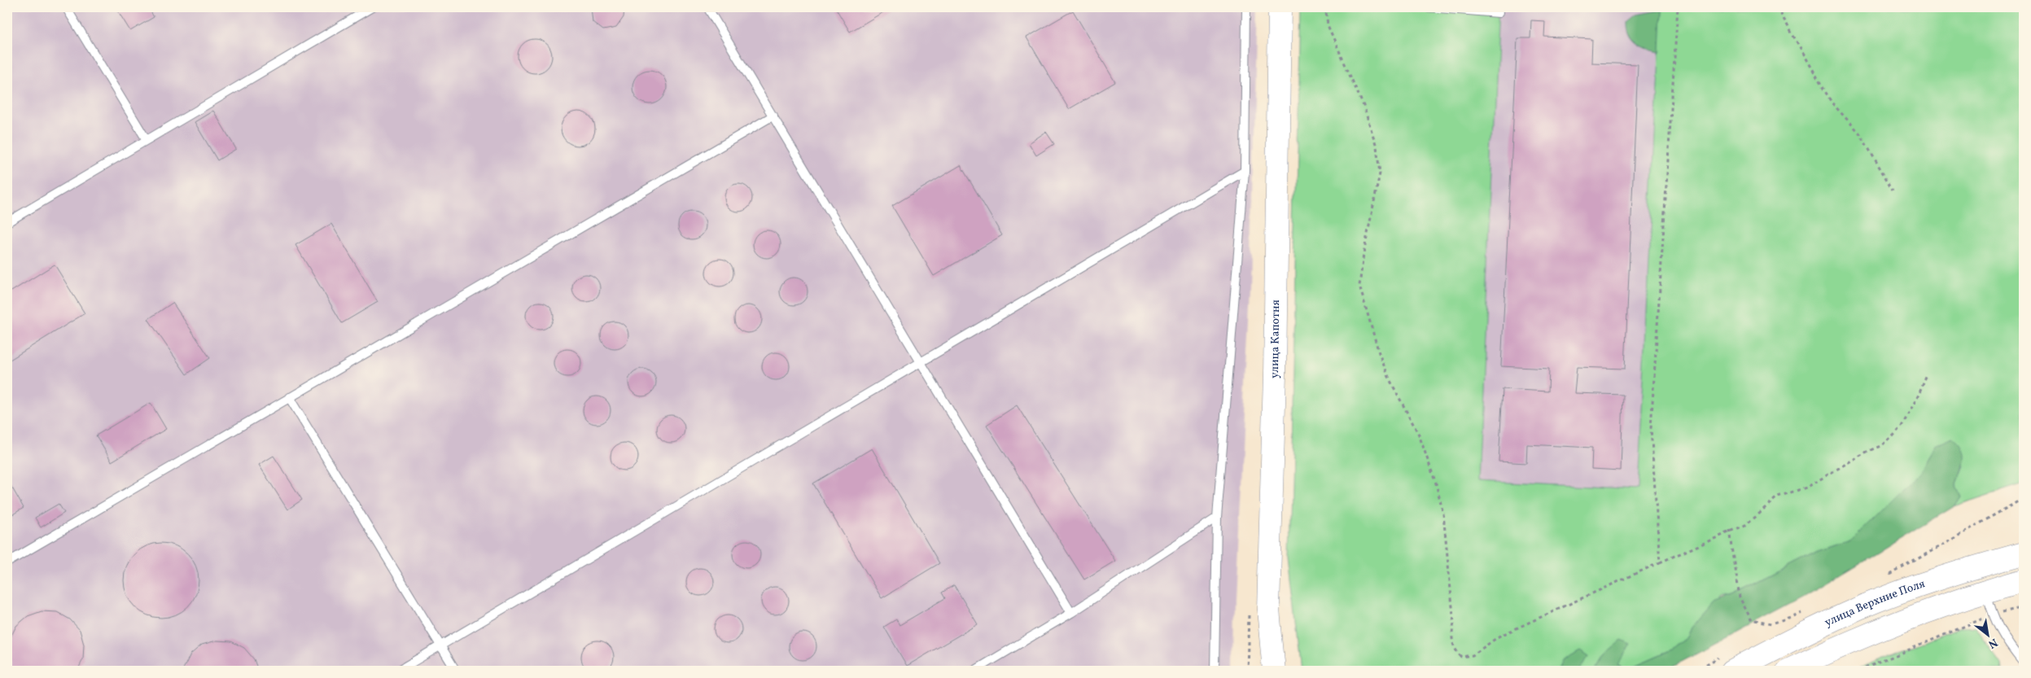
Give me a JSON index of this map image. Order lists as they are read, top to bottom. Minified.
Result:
{"streets":{"main road":["улица Капотня","улица Верхние Поля"]},"north":"bottom right"}
